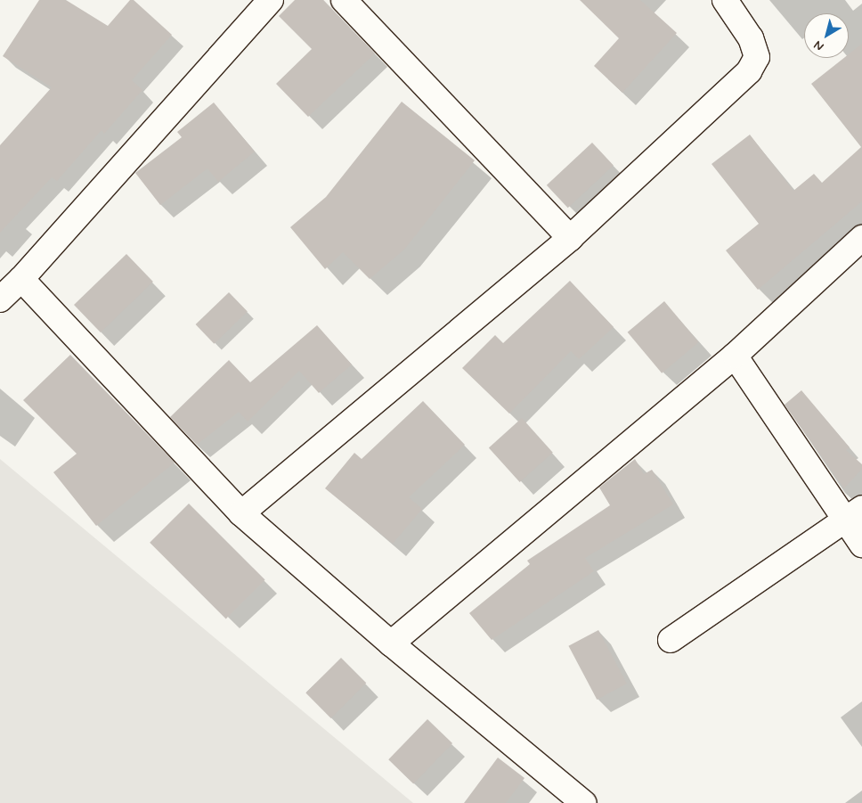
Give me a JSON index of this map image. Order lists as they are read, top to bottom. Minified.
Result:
{"north":"bottom left"}
